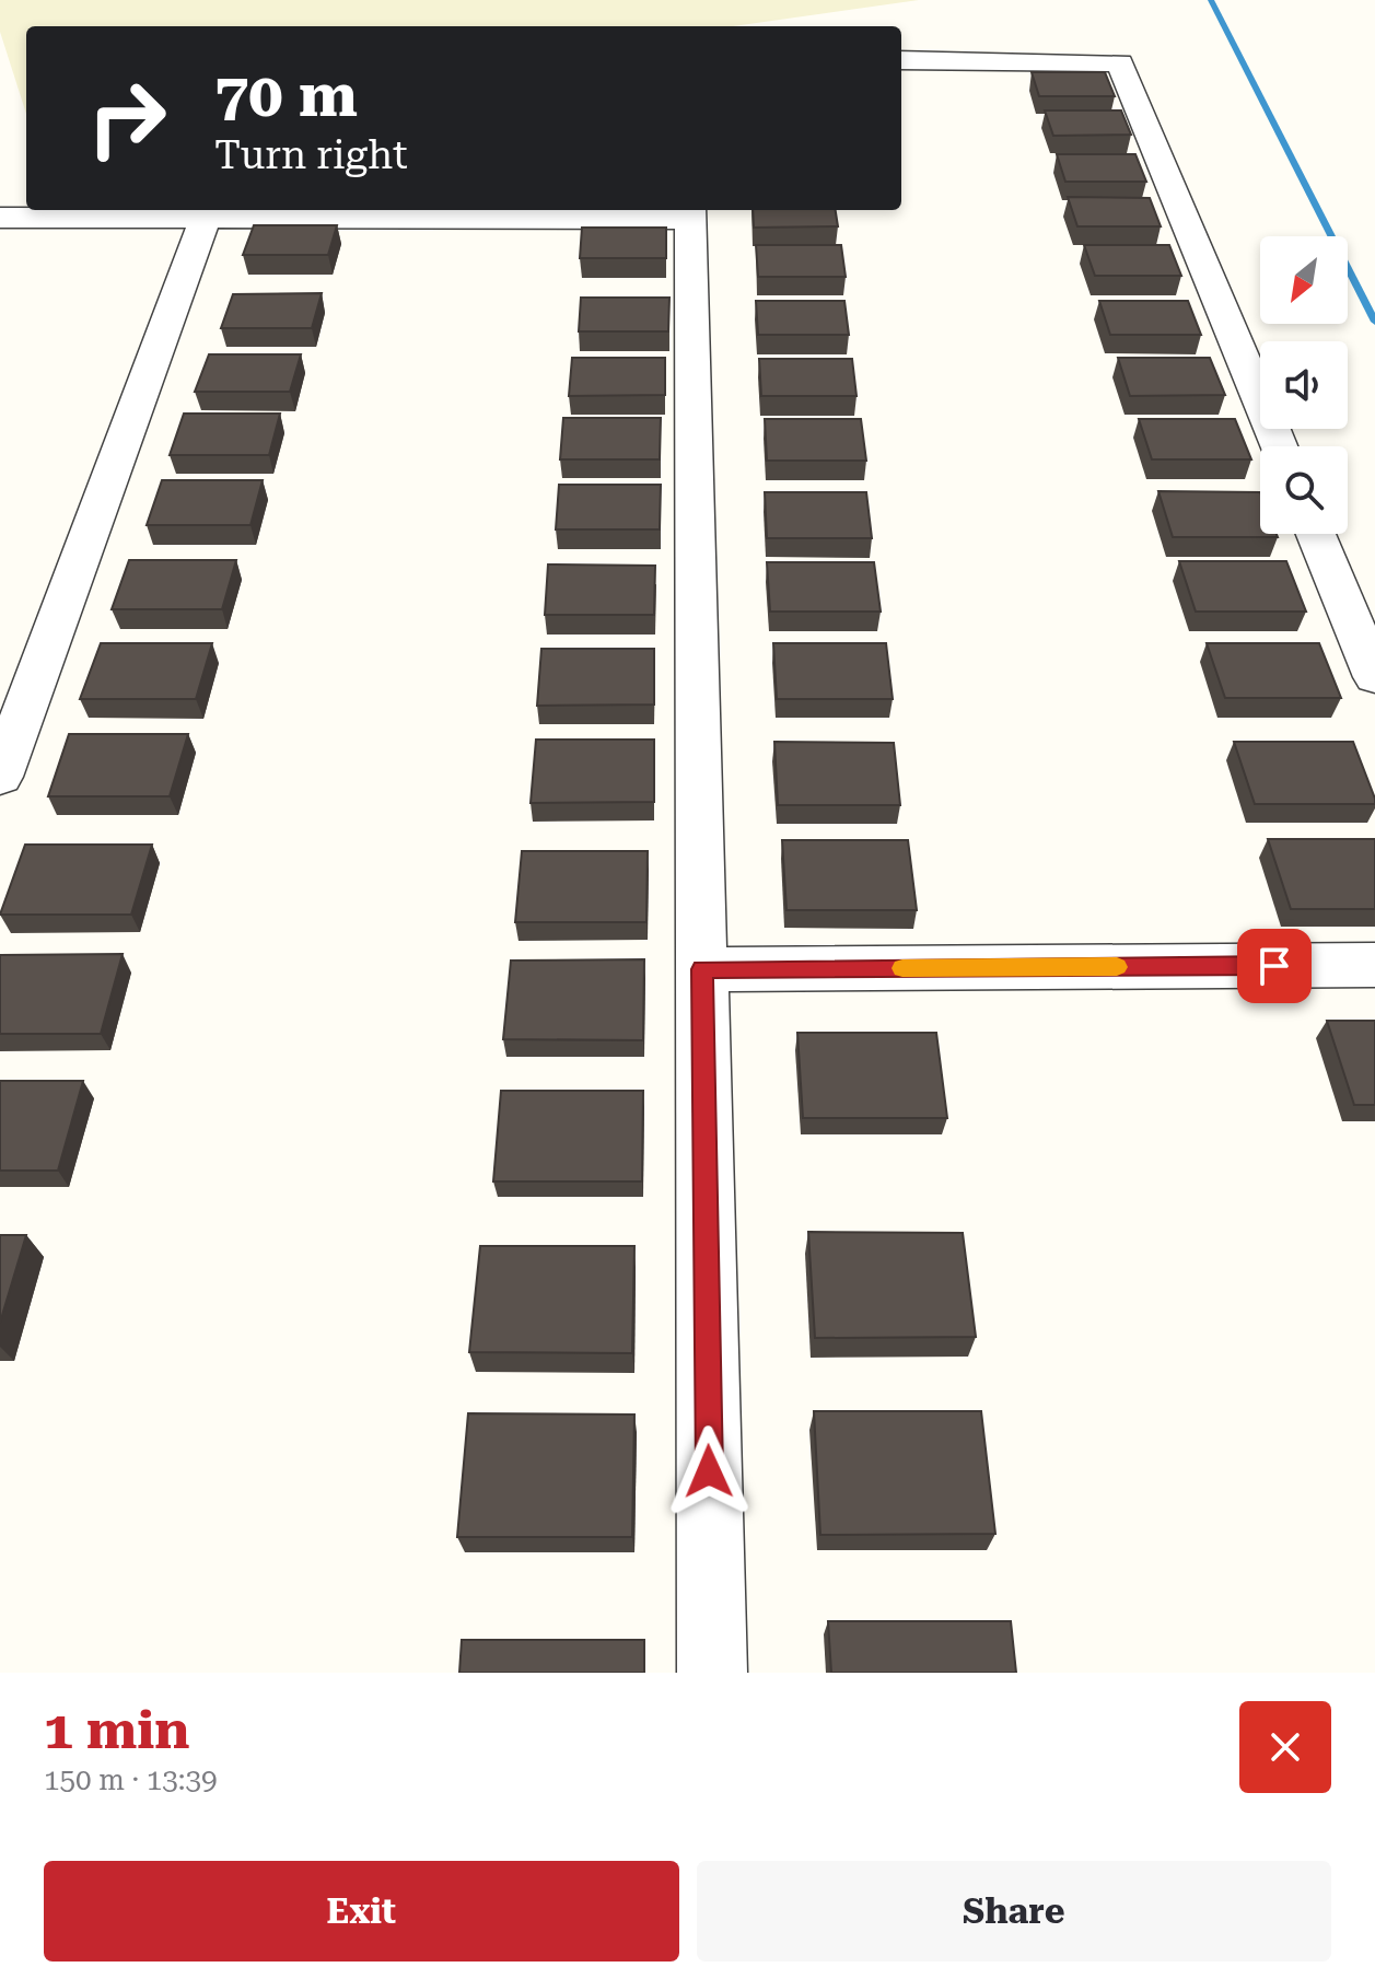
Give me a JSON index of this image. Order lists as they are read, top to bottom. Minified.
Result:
{"north":"bottom left","page":{"turn":["70 m","Turn right"],"heading":["1 min","150 m · 13:39"],"buttons":["Exit","Share"]}}
